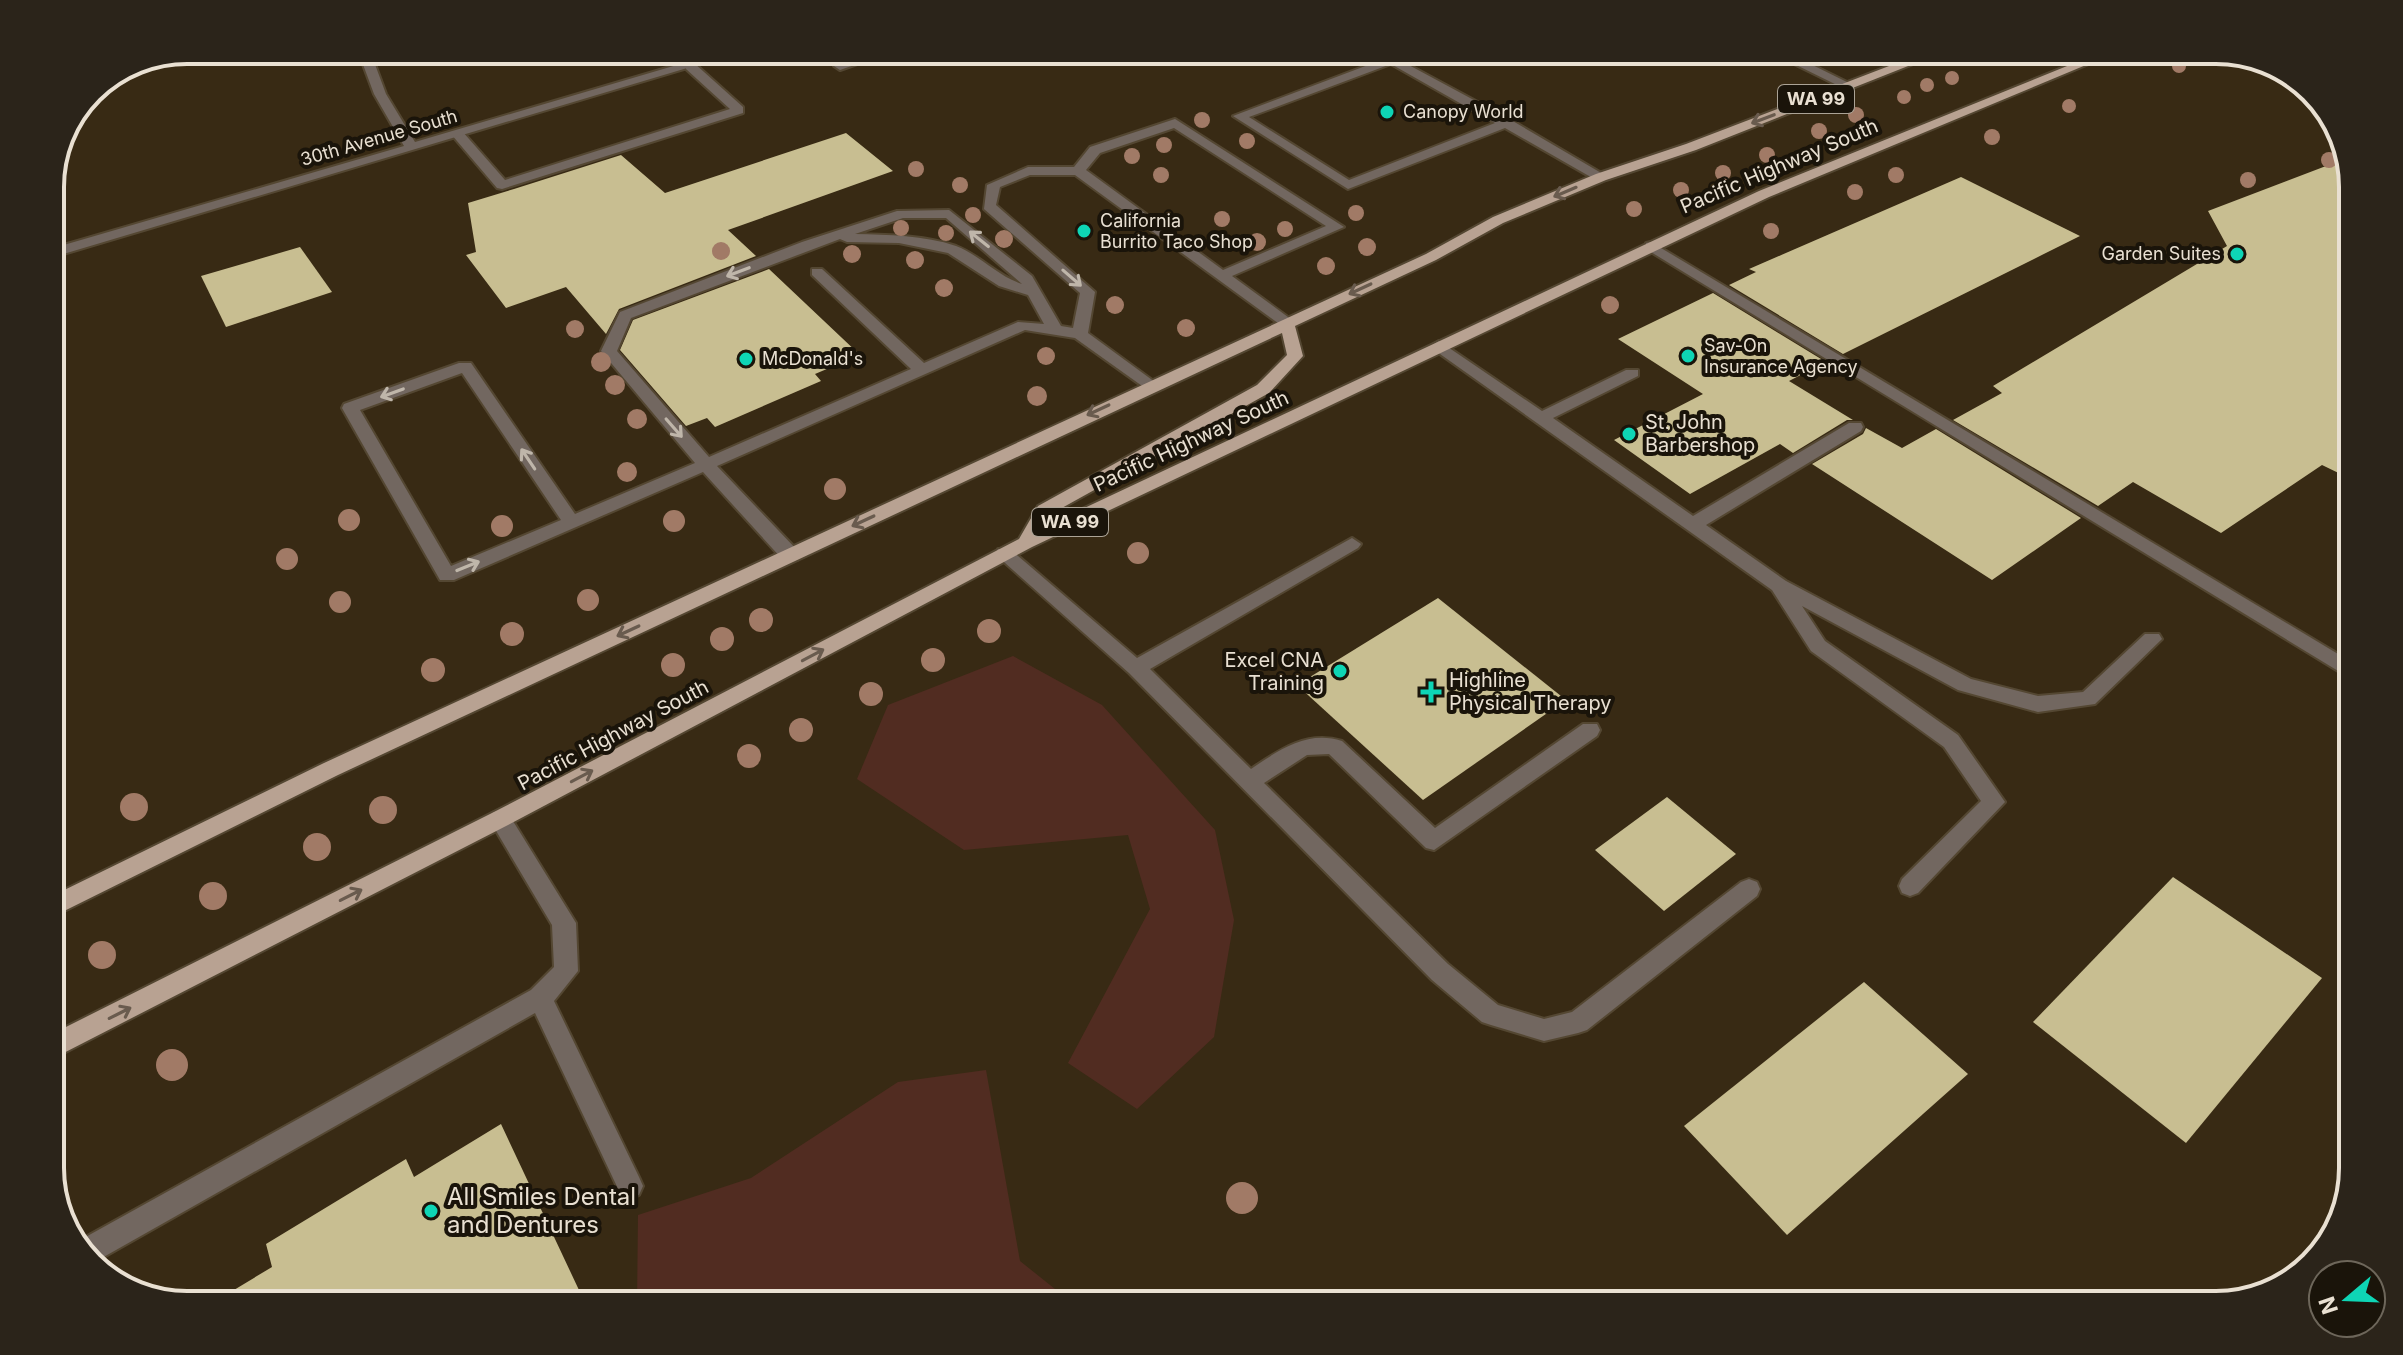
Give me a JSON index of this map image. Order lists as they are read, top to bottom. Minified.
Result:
{"streets":{"main road":["WA 99","Pacific Highway South"],"street":["30th Avenue South"]},"places":{"other":["Canopy World","California Burrito Taco Shop","Garden Suites","Sav-On Insurance Agency","McDonald's","St. John Barbershop","Excel CNA Training","All Smiles Dental and Dentures"],"health":["Highline Physical Therapy"]},"north":"left"}
